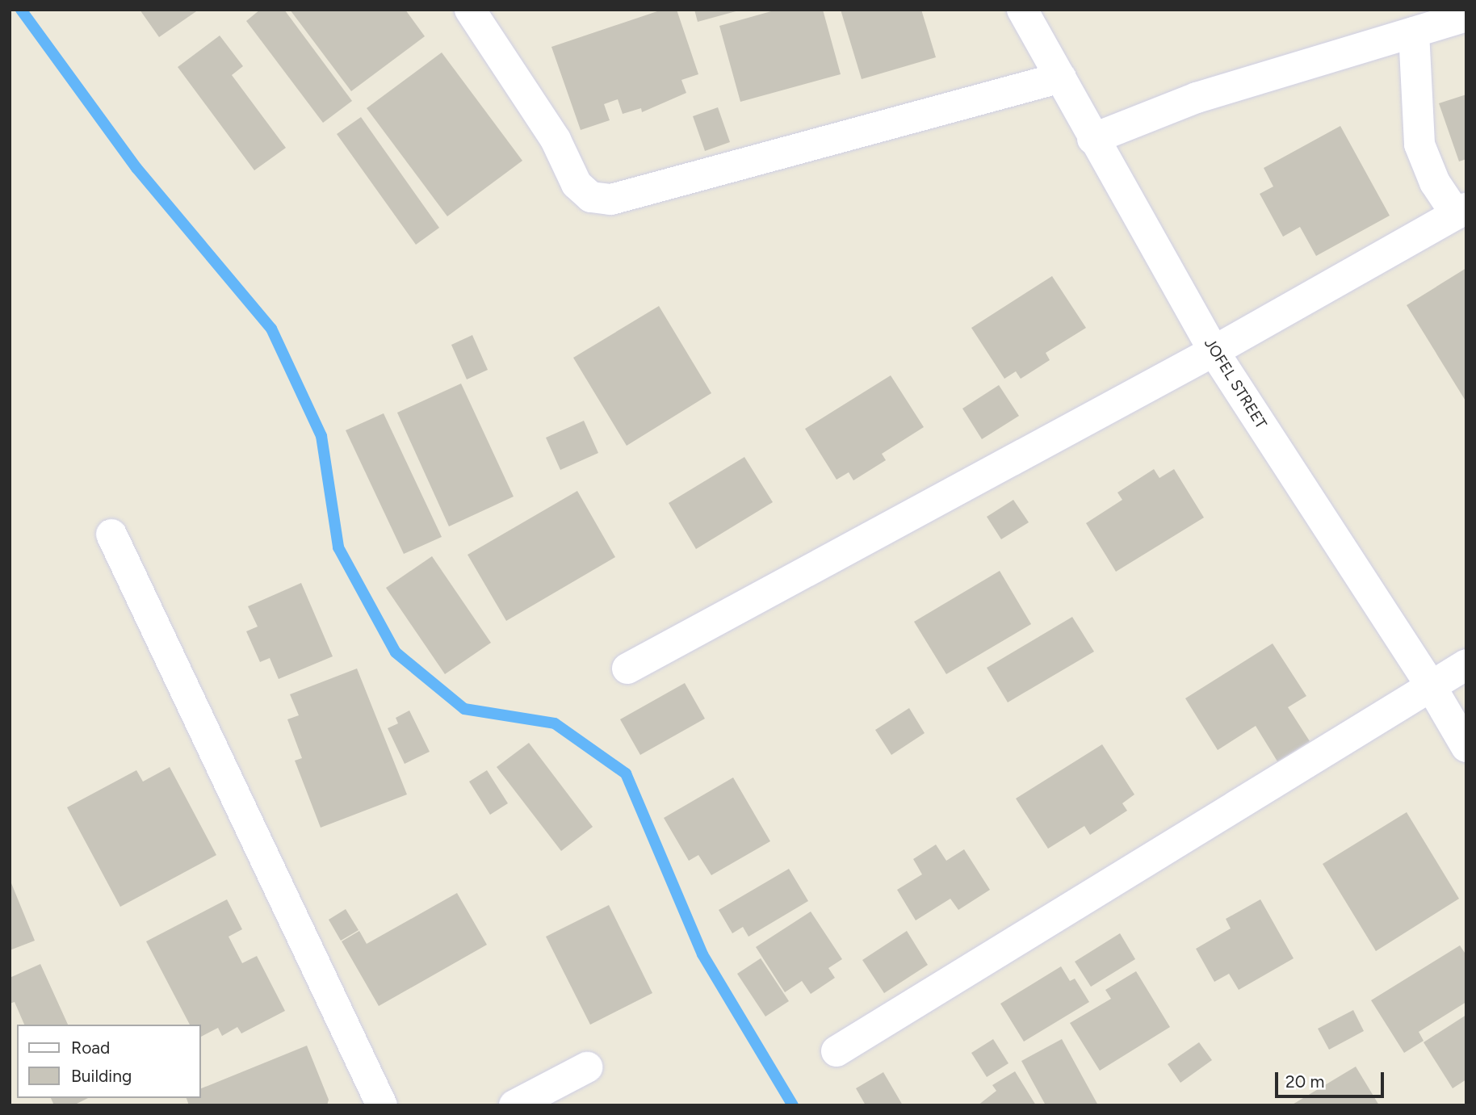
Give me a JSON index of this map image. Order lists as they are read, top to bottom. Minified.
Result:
{"streets":{"street":["JOFEL STREET"]},"legend":["Road","Building"],"scale_bar":"20 m"}
